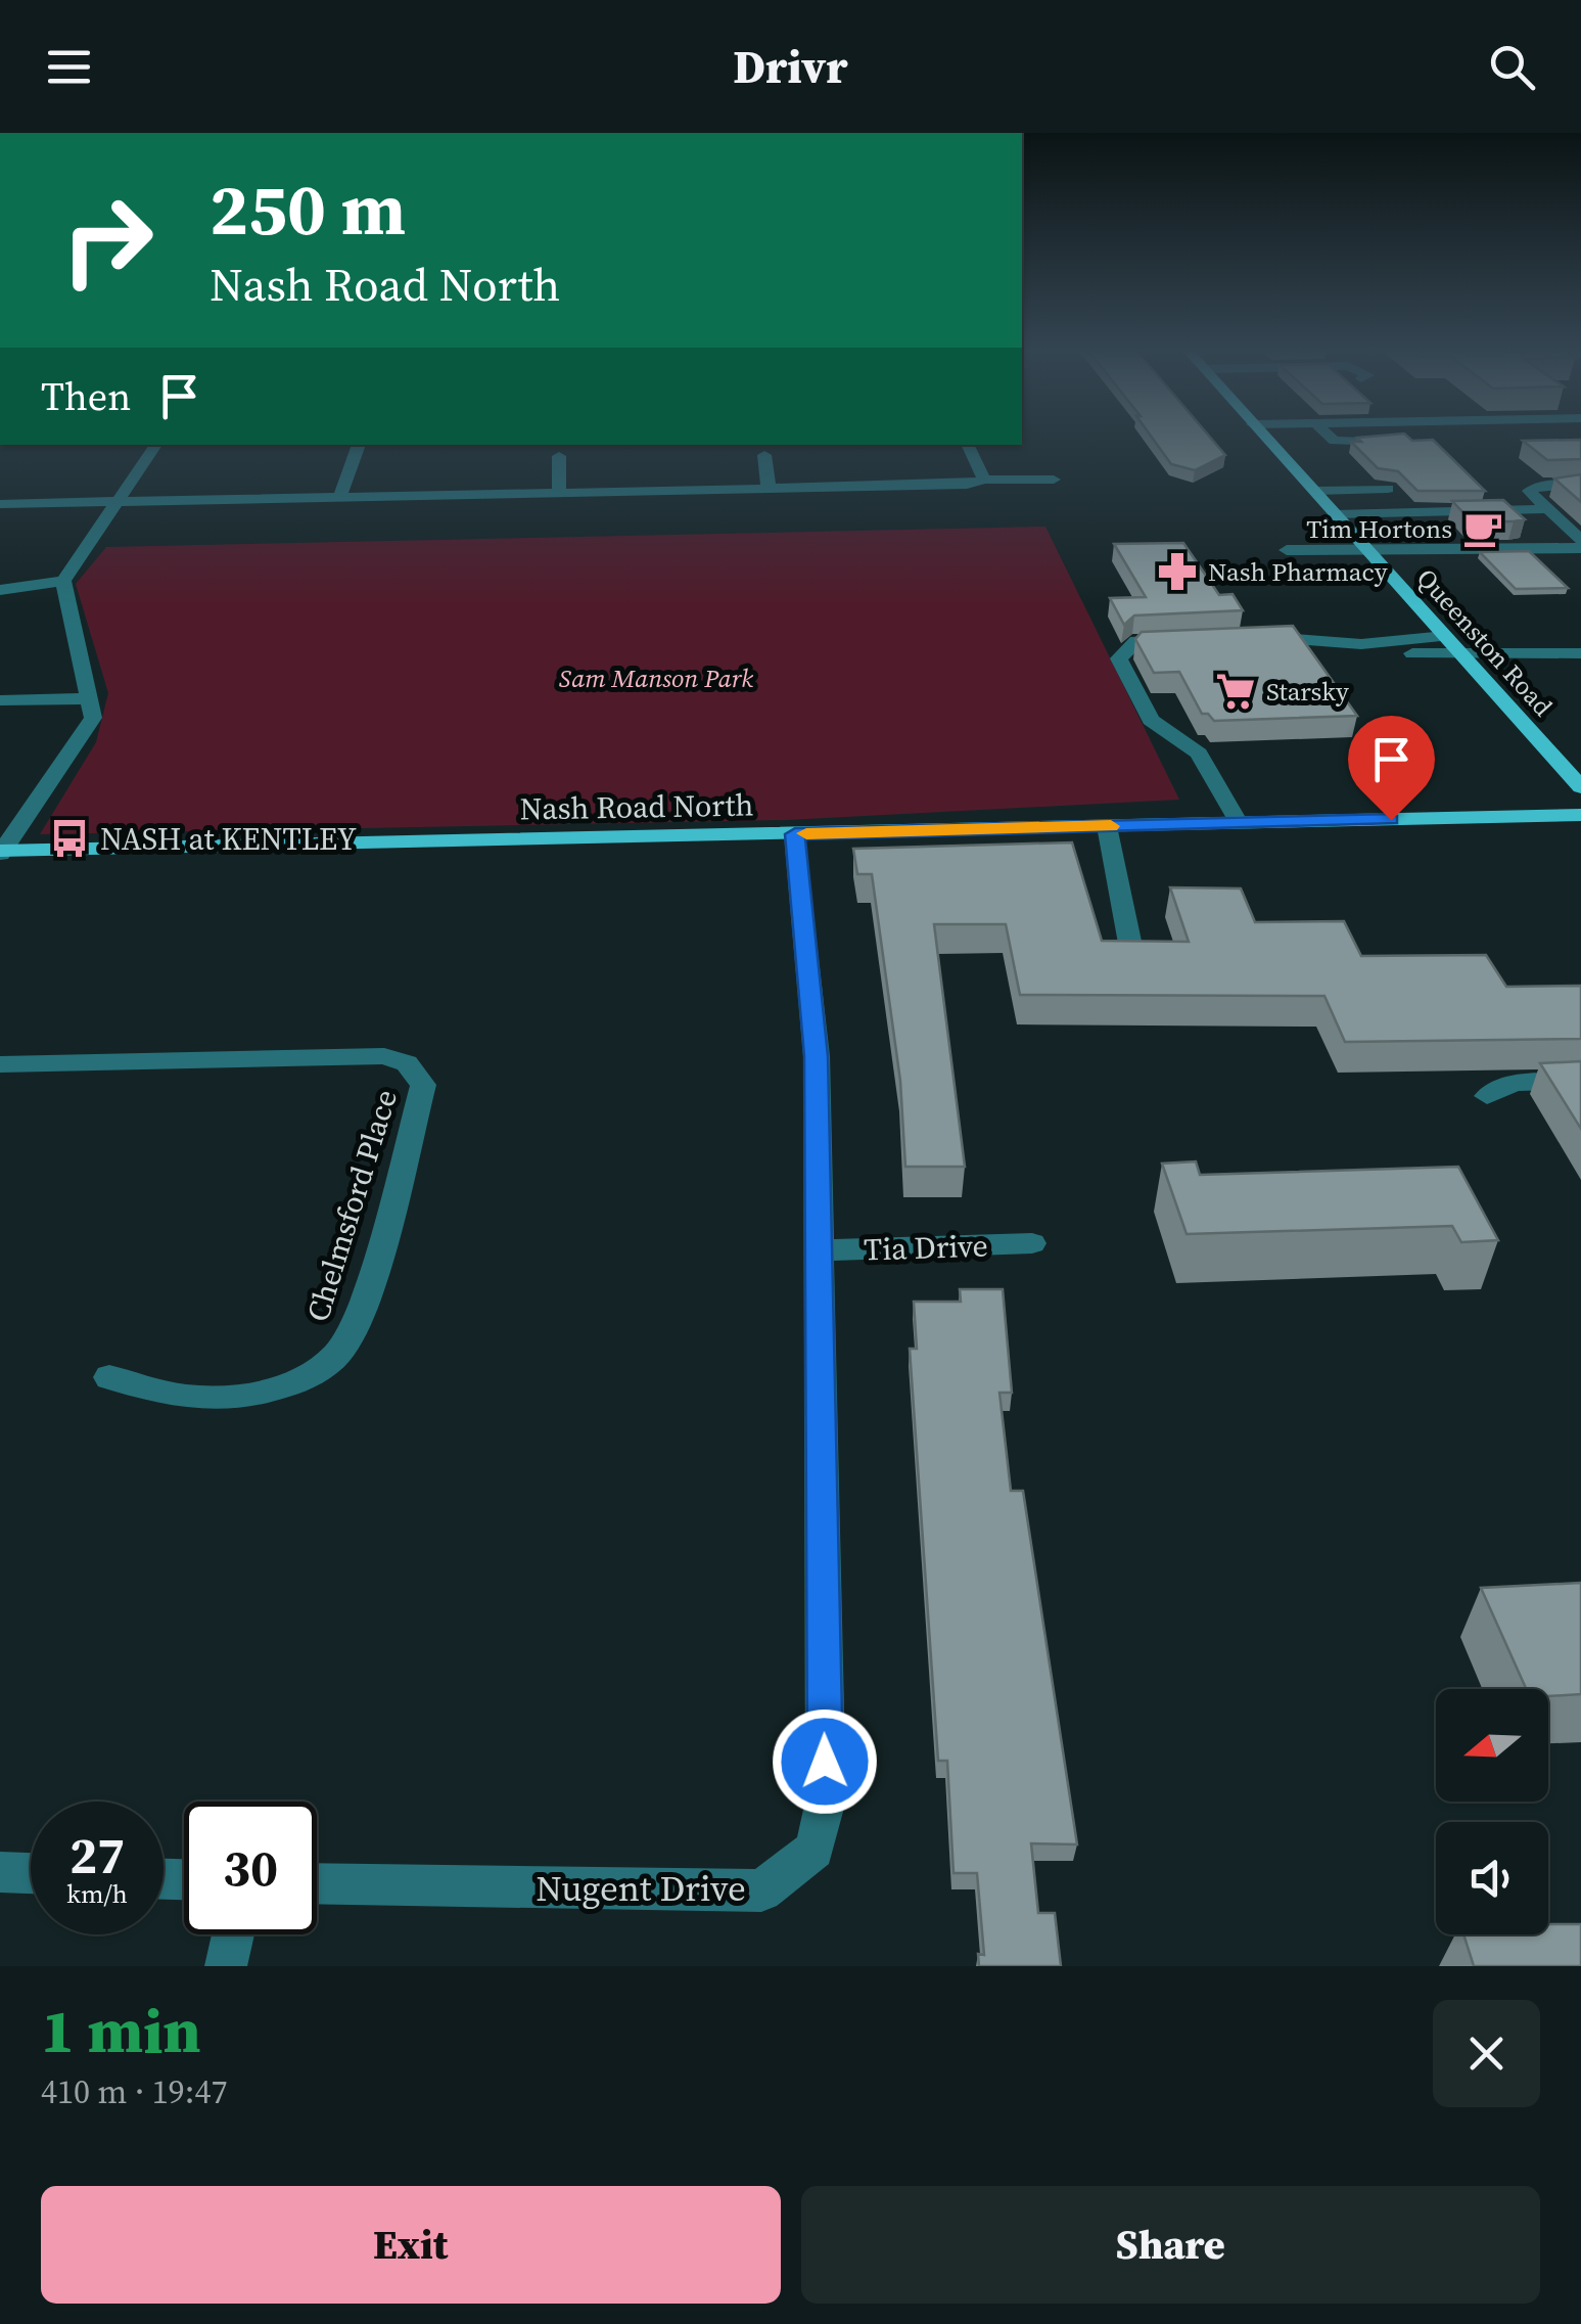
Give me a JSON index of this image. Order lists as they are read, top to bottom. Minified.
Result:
{"streets":{"main road":["Queenston Road","Nash Road North"],"street":["Chelmsford Place","Tia Drive","Nugent Drive"]},"crossings":[["Nash Road North","Nugent Drive"],["Tia Drive","Nugent Drive"]],"parks":["Sam Manson Park"],"places":{"cafe":["Tim Hortons"],"pharmacy":["Nash Pharmacy"],"supermarket":["Starsky"],"bus stop":["NASH at KENTLEY"]},"north":"left","page":{"header":"Drivr","turn":["250 m","Nash Road North"],"then":"Then","speed":"27 km/h","limit":"30","heading":["1 min","410 m · 19:47"],"buttons":["Exit","Share"]}}
